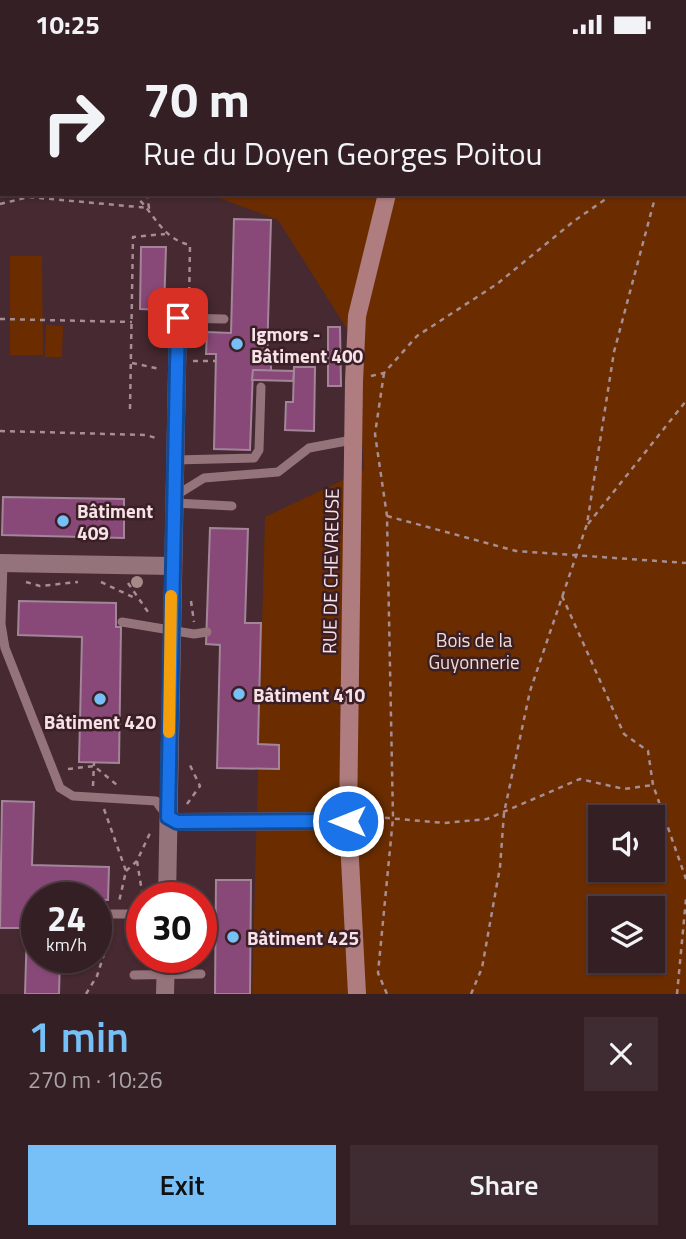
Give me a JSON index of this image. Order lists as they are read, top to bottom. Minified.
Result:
{"streets":{"street":["RUE DE CHEVREUSE"]},"parks":["Bois de la Guyonnerie"],"places":["Igmors - Bâtiment 400","Bâtiment 409","Bâtiment 410","Bâtiment 420","Bâtiment 425"],"page":{"status":"10:25","turn":["70 m","Rue du Doyen Georges Poitou"],"speed":"24 km/h","limit":"30","heading":["1 min","270 m · 10:26"],"buttons":["Exit","Share"]}}
